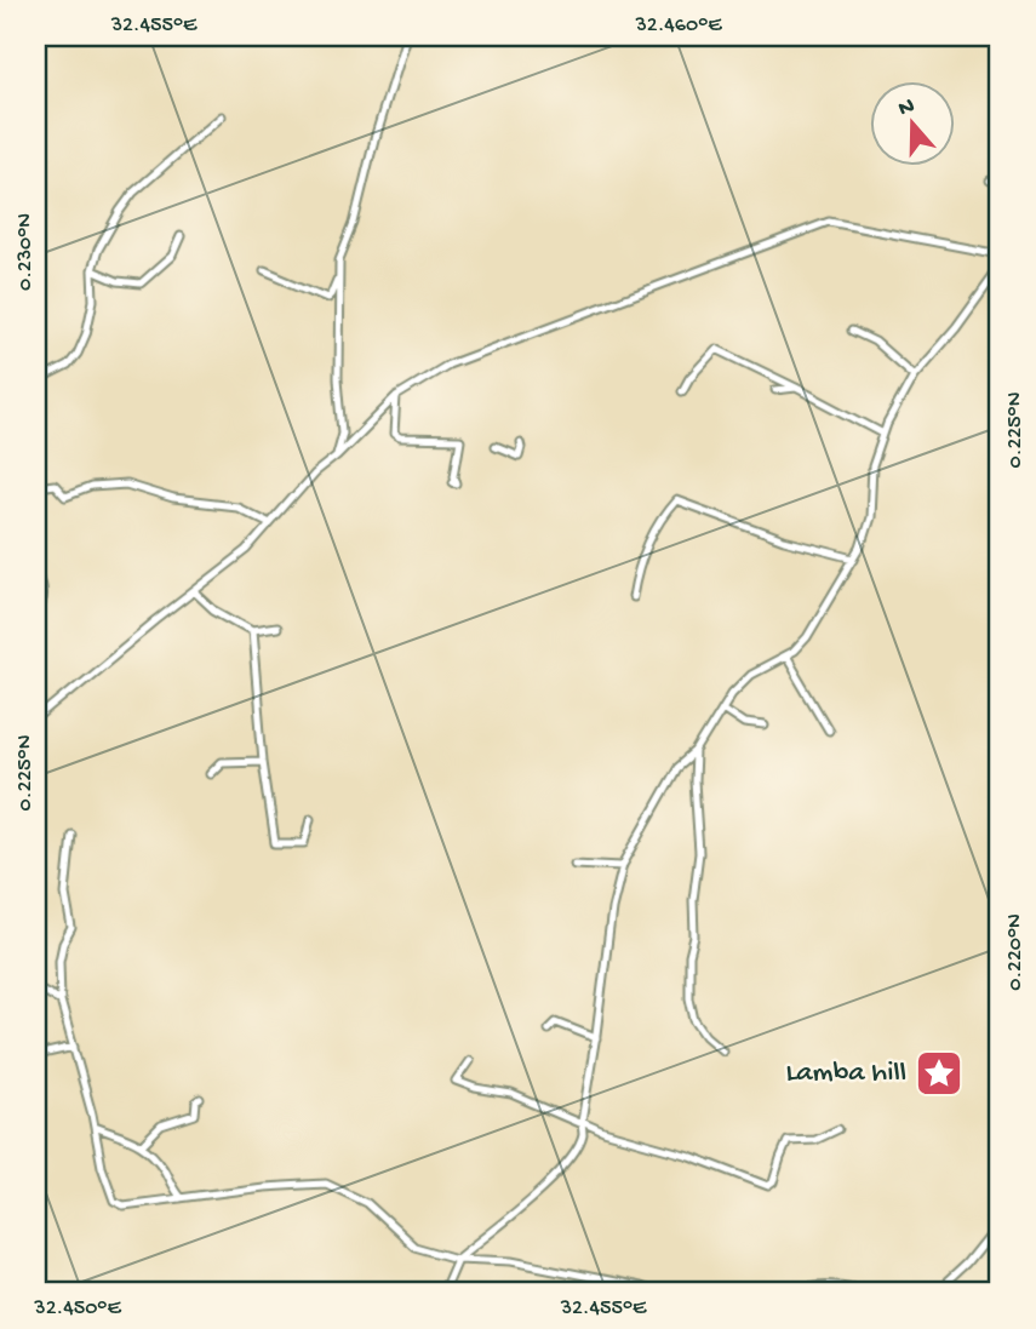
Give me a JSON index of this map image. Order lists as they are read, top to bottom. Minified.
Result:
{"places":{"place":["Lamba hill"]},"north":"top","coordinates":["32.455°E","32.460°E","0.230°N","0.225°N","0.220°N","32.450°E"]}
